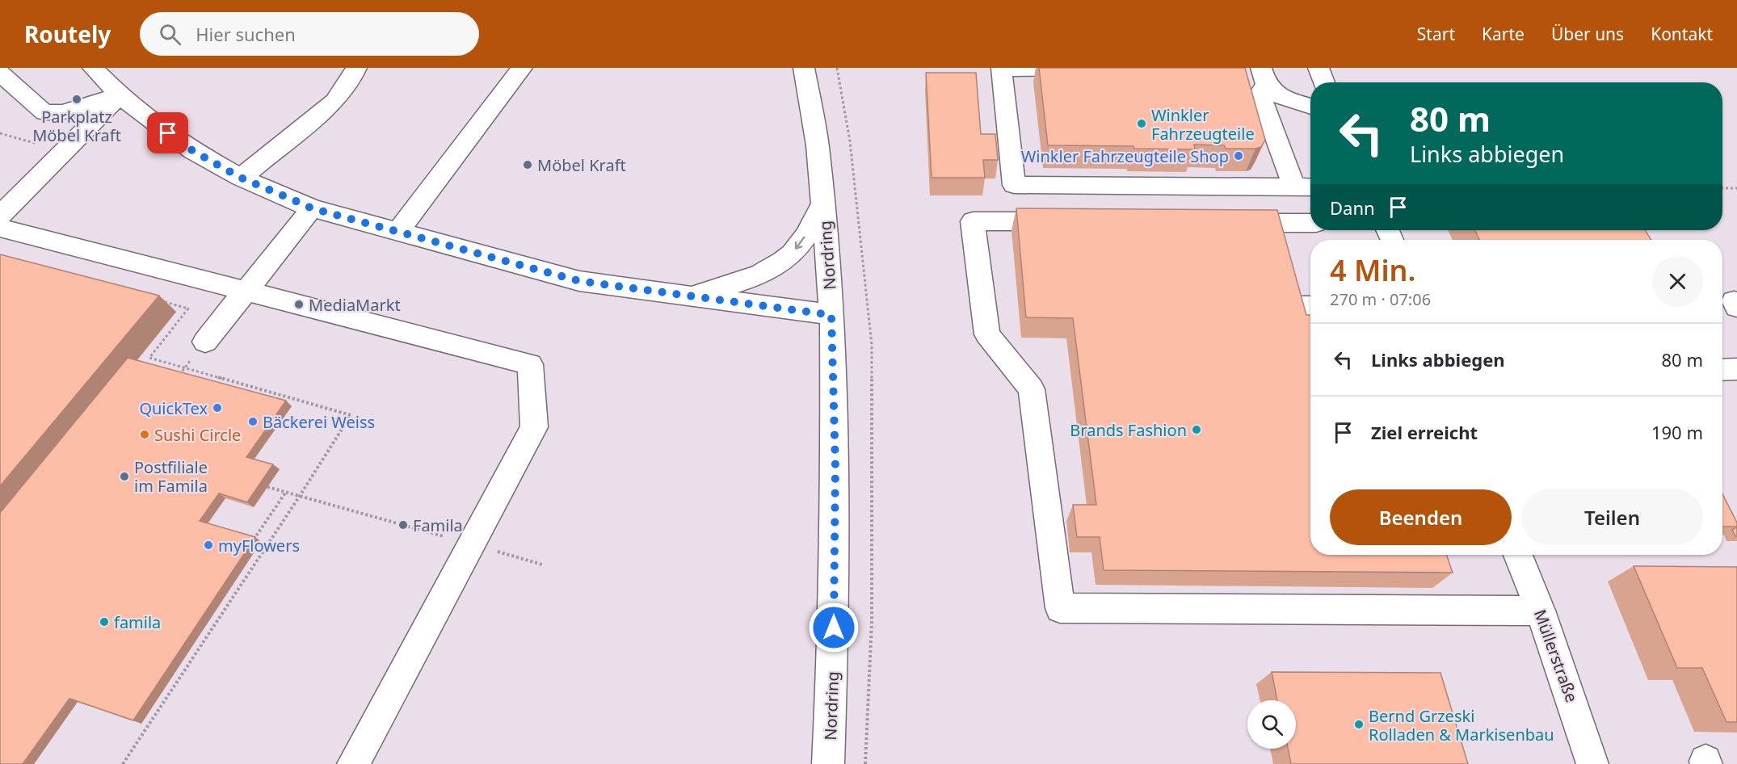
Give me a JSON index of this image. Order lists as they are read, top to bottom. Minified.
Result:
{"streets":{"street":["Nordring","Müllerstraße"]},"places":["Parkplatz Möbel Kraft","Winkler Fahrzeugteile","Winkler Fahrzeugteile Shop","Möbel Kraft","MediaMarkt","QuickTex","Bäckerei Weiss","Brands Fashion","Sushi Circle","Postfiliale im Famila","Famila","myFlowers","famila","Bernd Grzeski Rolladen & Markisenbau"],"page":{"header":"Routely","search":"Hier suchen","nav":["Start","Karte","Über uns","Kontakt"],"turn":["80 m","Links abbiegen"],"then":"Dann","heading":["4 Min.","270 m · 07:06"],"list":[{"name":"Links abbiegen","value":"80 m"},{"name":"Ziel erreicht","value":"190 m"}],"buttons":["Beenden","Teilen"]}}
